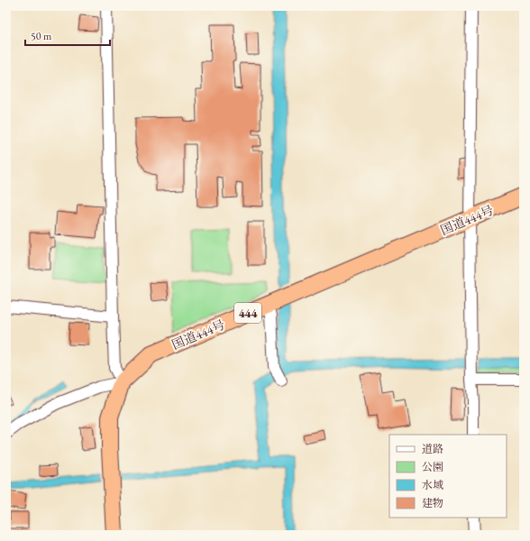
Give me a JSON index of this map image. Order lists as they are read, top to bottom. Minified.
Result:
{"streets":{"highway":["国道444号","444"]},"legend":["道路","公園","水域","建物"],"scale_bar":"50 m"}
